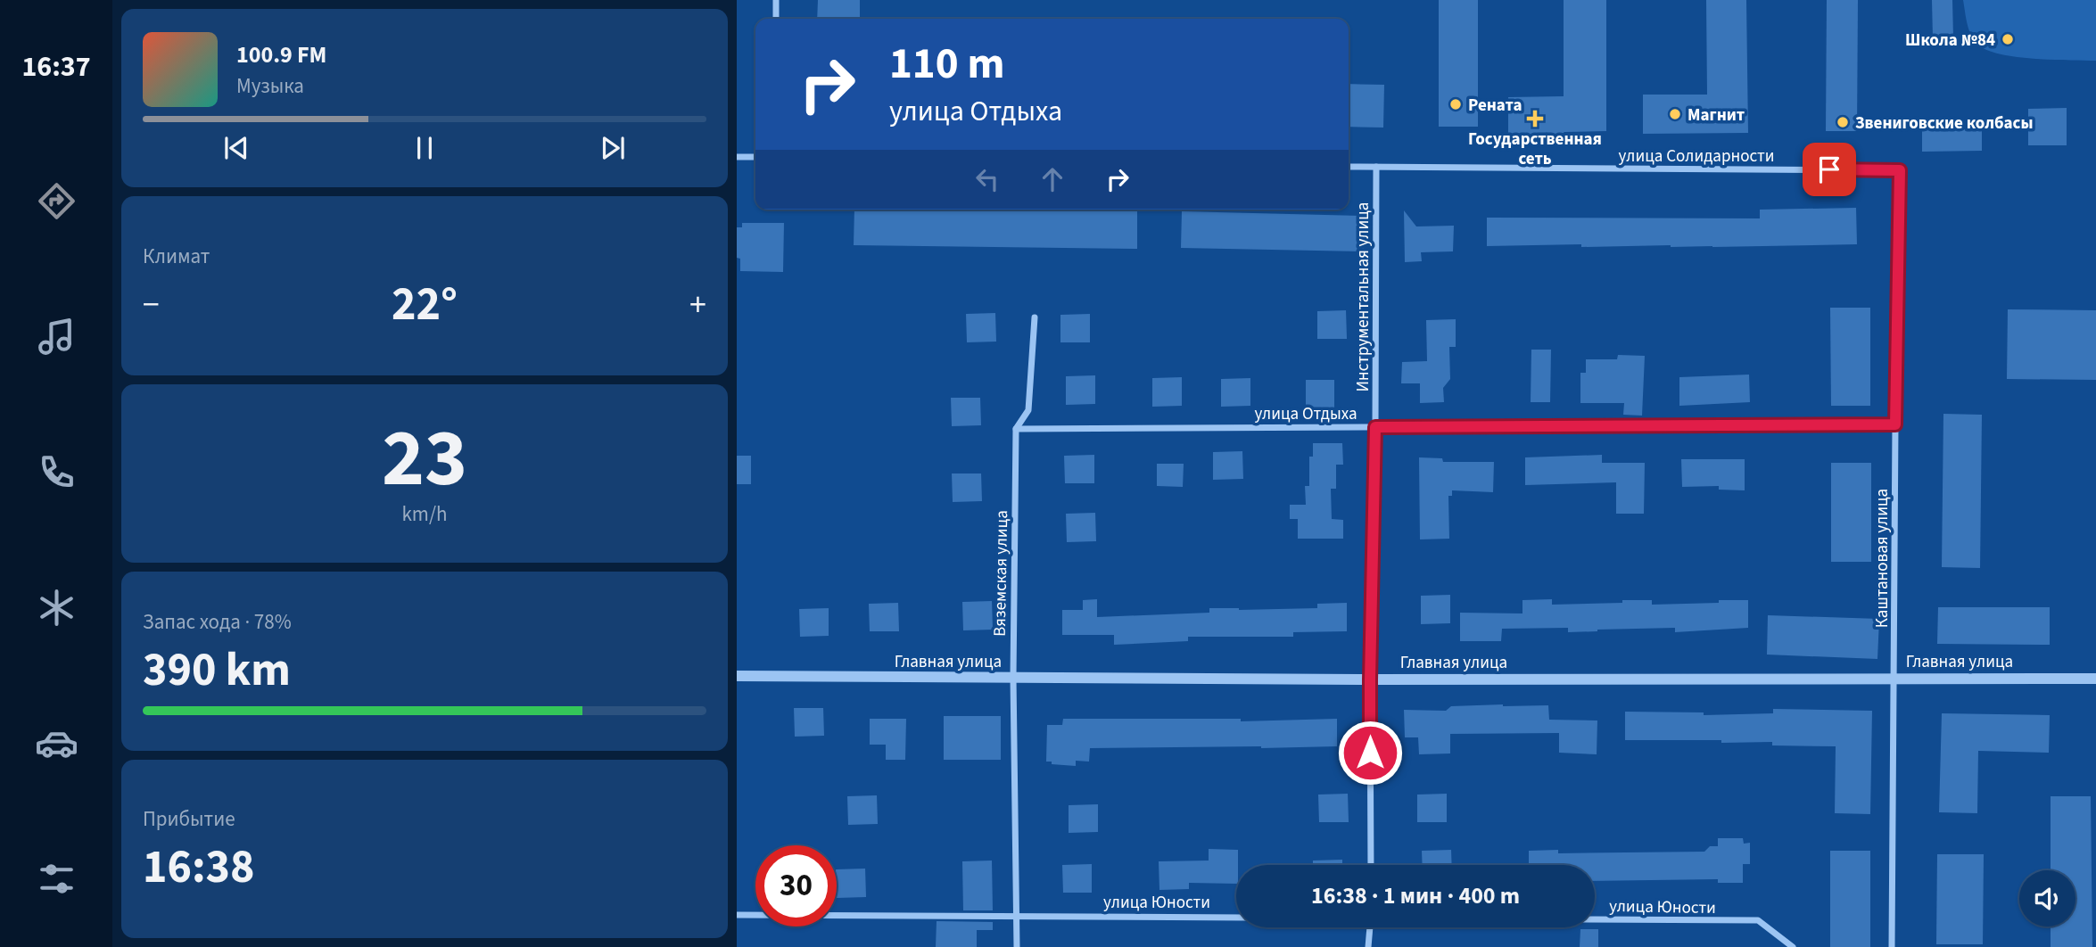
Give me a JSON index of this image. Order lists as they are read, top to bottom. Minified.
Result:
{"streets":{"street":["улица Солидарности","Инструментальная улица","улица Отдыха","Каштановая улица","Вяземская улица","Главная улица","улица Юности"]},"crossings":[["улица Солидарности","Инструментальная улица"],["улица Солидарности","Каштановая улица"],["Инструментальная улица","улица Отдыха"],["Инструментальная улица","Главная улица"],["улица Отдыха","Каштановая улица"],["улица Отдыха","Вяземская улица"],["Каштановая улица","Главная улица"],["Вяземская улица","Главная улица"],["Вяземская улица","улица Юности"]],"places":{"other":["Школа №84","Рената","Магнит","Звениговские колбасы"],"health":["Государственная сеть"]},"page":{"tabs":"16:37","turn":["110 m","улица Отдыха"],"song":["100.9 FM","Музыка"],"tile":["Климат",["23","km/h"],["Запас хода · 78%","390 km"],["Прибытие","16:38"]],"heat":["−","22°","+"],"limit":"30","trip":"16:38 · 1 мин · 400 m"}}
